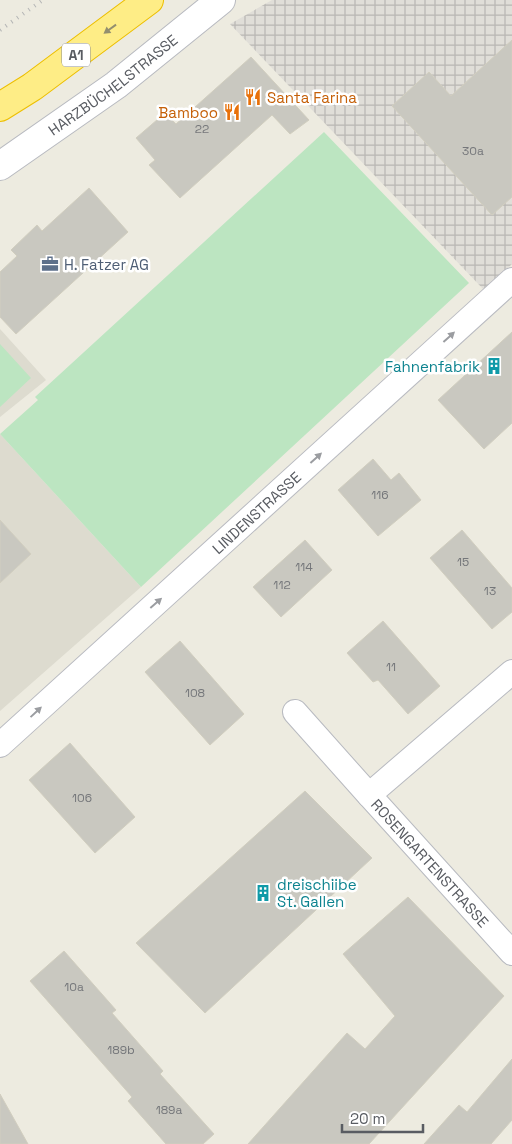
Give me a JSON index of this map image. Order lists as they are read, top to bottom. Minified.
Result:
{"streets":{"highway":["A1"],"street":["HARZBÜCHELSTRASSE","LINDENSTRASSE","ROSENGARTENSTRASSE"]},"one_way":["LINDENSTRASSE"],"places":{"restaurant":["Santa Farina","Bamboo"],"office":["H. Fatzer AG"],"building":["Fahnenfabrik","dreischiibe St. Gallen"]},"house_numbers":["22","30a","116","15","114","112","13","11","108","106","10a","189b","189a"],"scale_bar":"20 m"}
